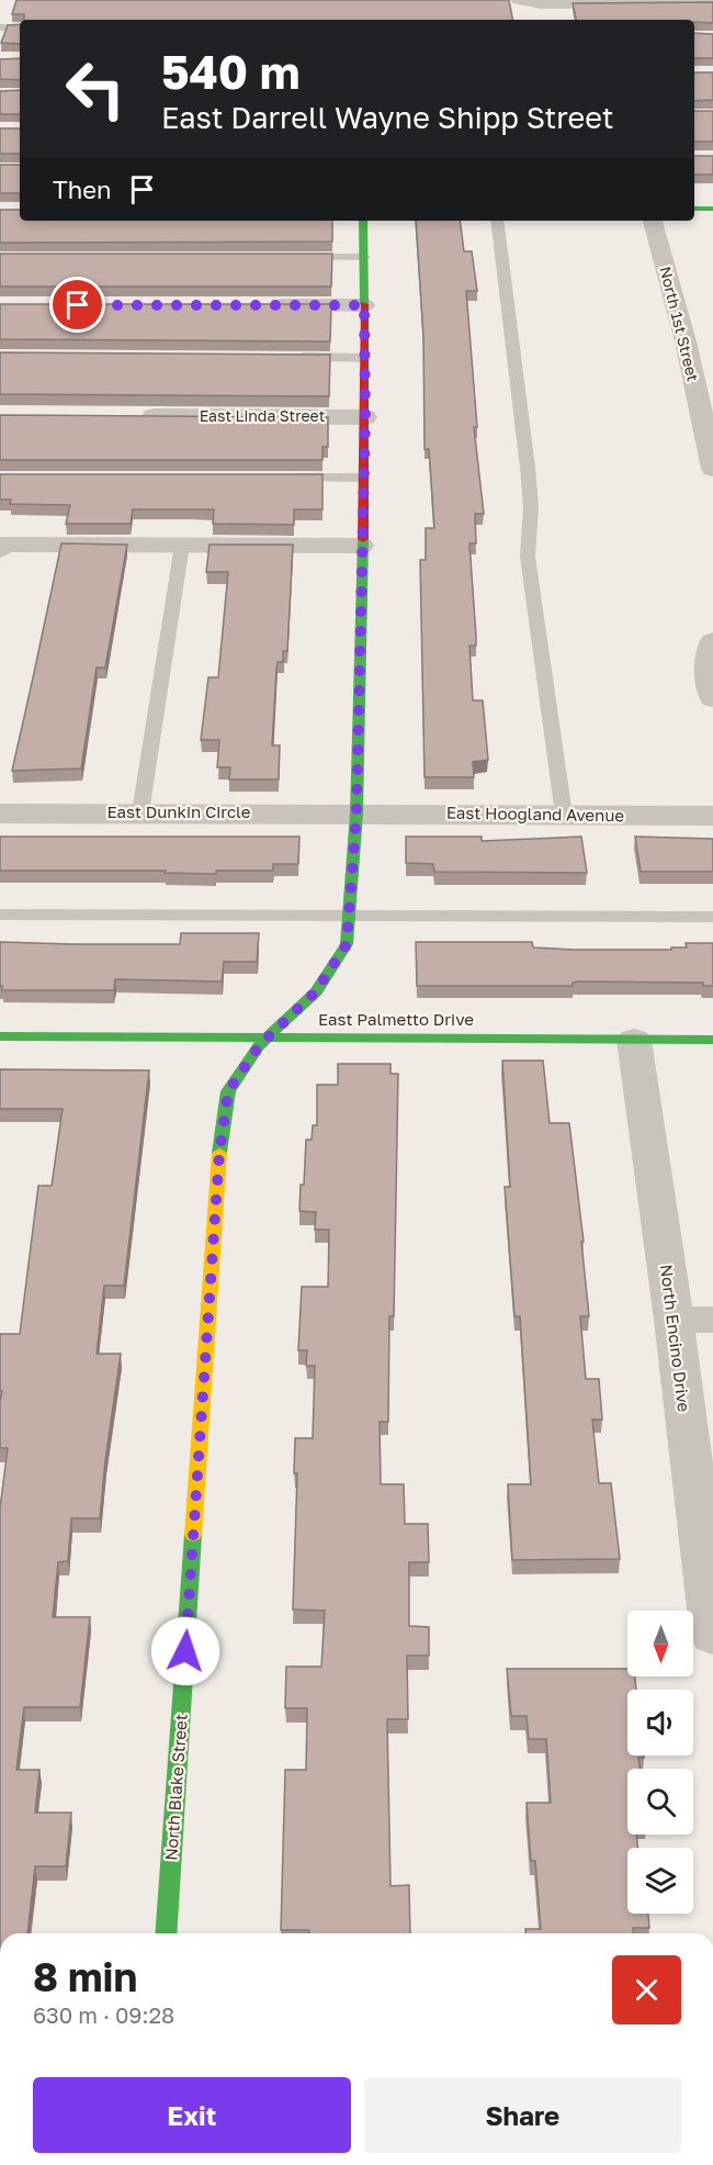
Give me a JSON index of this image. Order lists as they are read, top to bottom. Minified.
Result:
{"streets":{"street":["North 1st Street","East Linda Street","East Dunkin Circle","East Hoogland Avenue","East Palmetto Drive","North Encino Drive","North Blake Street"]},"crossings":[["East Linda Street","North Blake Street"],["East Dunkin Circle","East Hoogland Avenue"],["East Dunkin Circle","North Blake Street"],["East Hoogland Avenue","North Blake Street"],["East Palmetto Drive","North Encino Drive"],["East Palmetto Drive","North Blake Street"]],"north":"bottom","page":{"turn":["540 m","East Darrell Wayne Shipp Street"],"then":"Then","heading":["8 min","630 m · 09:28"],"buttons":["Exit","Share"]}}
